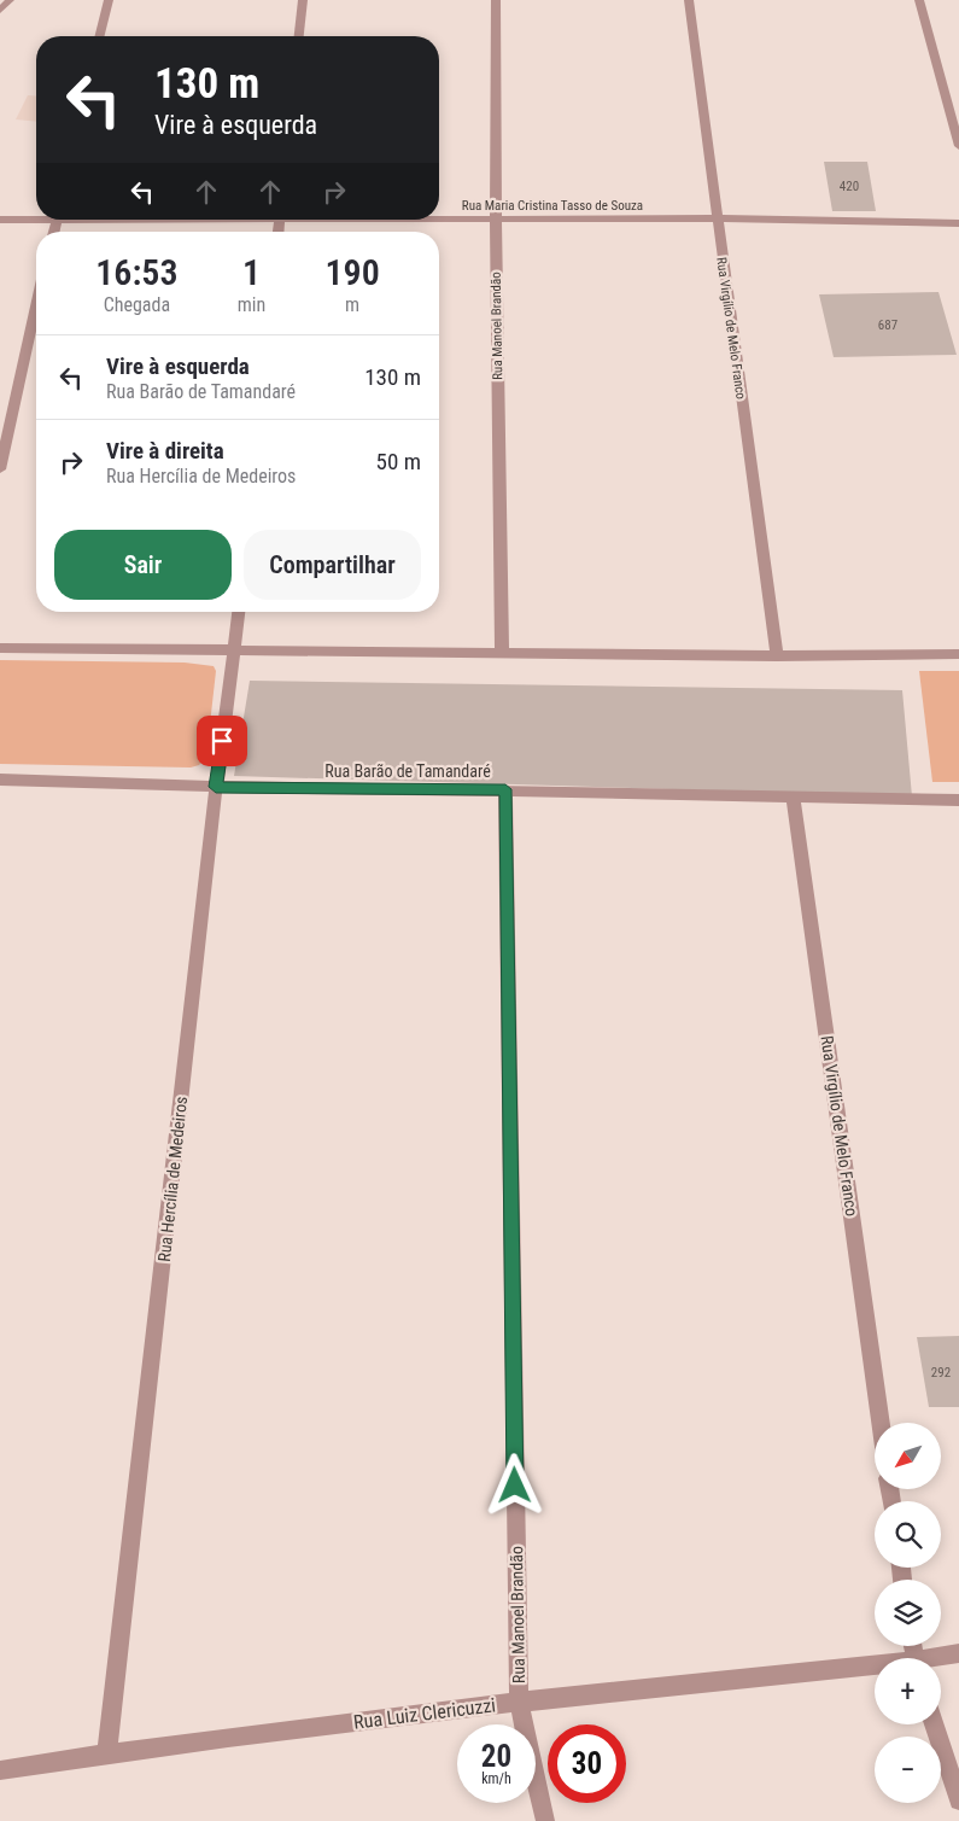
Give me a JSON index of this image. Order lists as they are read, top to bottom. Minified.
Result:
{"streets":{"street":["Rua Maria Cristina Tasso de Souza","Rua Manoel Brandão","Rua Virgílio de Melo Franco","Rua Barão de Tamandaré","Rua Hercília de Medeiros","Rua Luiz Clericuzzi"]},"crossings":[["Rua Maria Cristina Tasso de Souza","Rua Manoel Brandão"],["Rua Maria Cristina Tasso de Souza","Rua Virgílio de Melo Franco"],["Rua Manoel Brandão","Rua Barão de Tamandaré"],["Rua Manoel Brandão","Rua Luiz Clericuzzi"],["Rua Virgílio de Melo Franco","Rua Barão de Tamandaré"],["Rua Barão de Tamandaré","Rua Hercília de Medeiros"],["Rua Hercília de Medeiros","Rua Luiz Clericuzzi"]],"house_numbers":["420","687","292"],"north":"bottom left","page":{"turn":["130 m","Vire à esquerda"],"eta":["16:53","Chegada","1","min","190","m"],"list":[{"name":"Vire à esquerda","note":"Rua Barão de Tamandaré","value":"130 m"},{"name":"Vire à direita","note":"Rua Hercília de Medeiros","value":"50 m"}],"buttons":["Sair","Compartilhar"],"map_buttons":["+","−"],"speed":"20 km/h","limit":"30"}}
